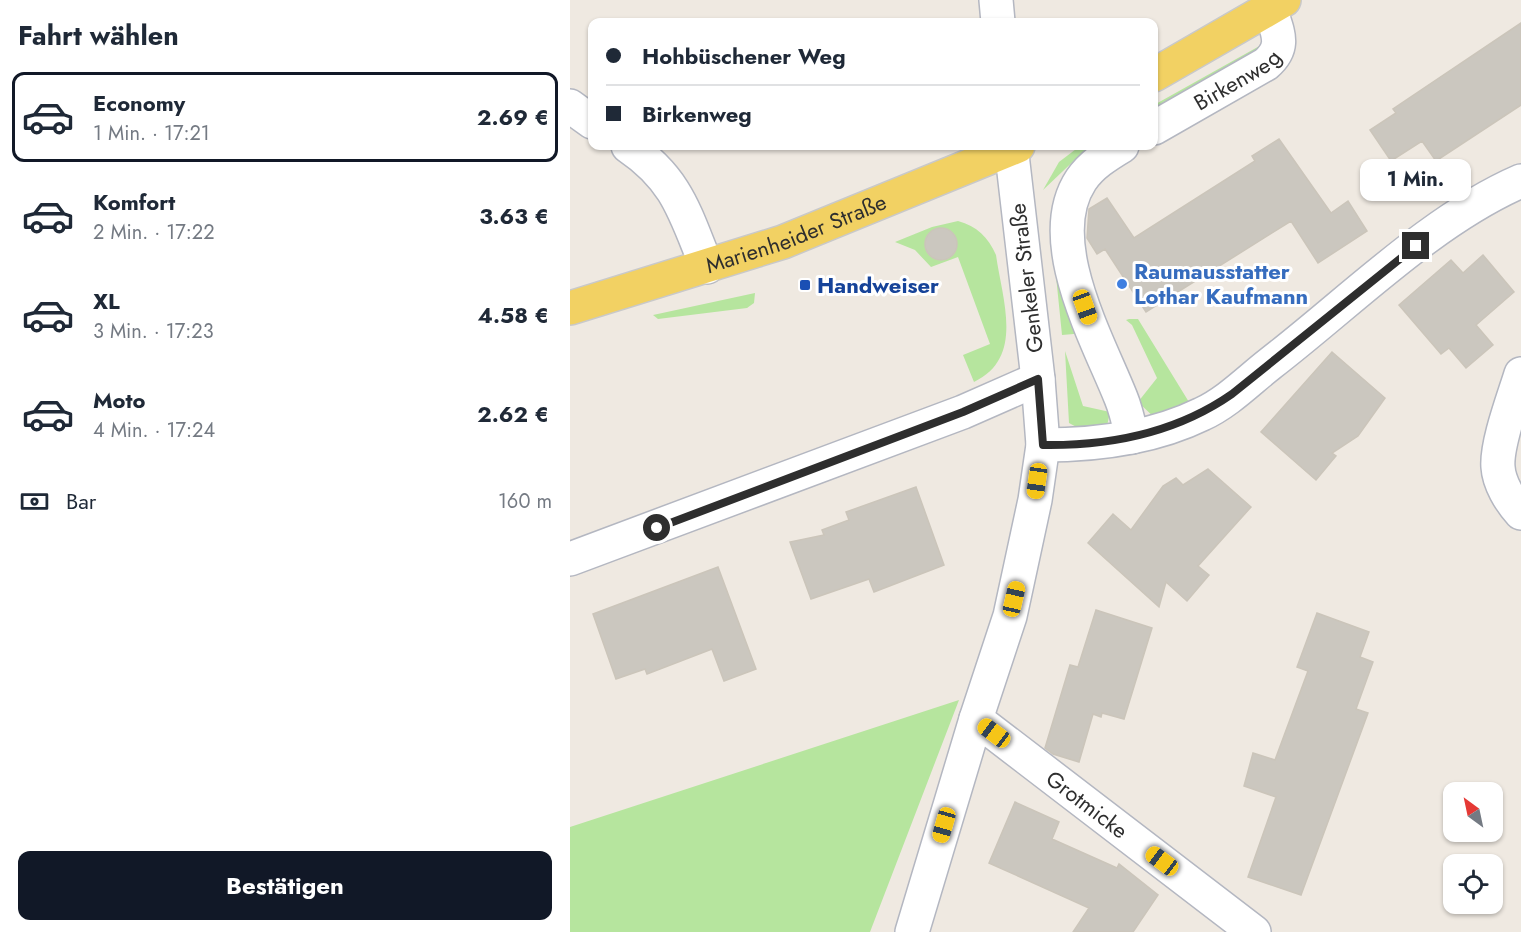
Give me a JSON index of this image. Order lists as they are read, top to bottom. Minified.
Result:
{"streets":{"main road":["Marienheider Straße"],"street":["Birkenweg","Genkeler Straße","Grotmicke"]},"crossings":[["Genkeler Straße","Grotmicke"]],"places":{"other":["Raumausstatter Lothar Kaufmann"],"transit":["Handweiser"]},"north":"top left","page":{"heading":"Fahrt wählen","banner":["Hohbüschener Weg","Birkenweg"],"list":[{"name":"Economy","note":"1 Min. · 17:21","value":"2.69 €"},{"name":"Komfort","note":"2 Min. · 17:22","value":"3.63 €"},{"name":"XL","note":"3 Min. · 17:23","value":"4.58 €"},{"name":"Moto","note":"4 Min. · 17:24","value":"2.62 €"}],"bubble":"1 Min.","pay":["Bar","160 m"],"buttons":"Bestätigen"}}
